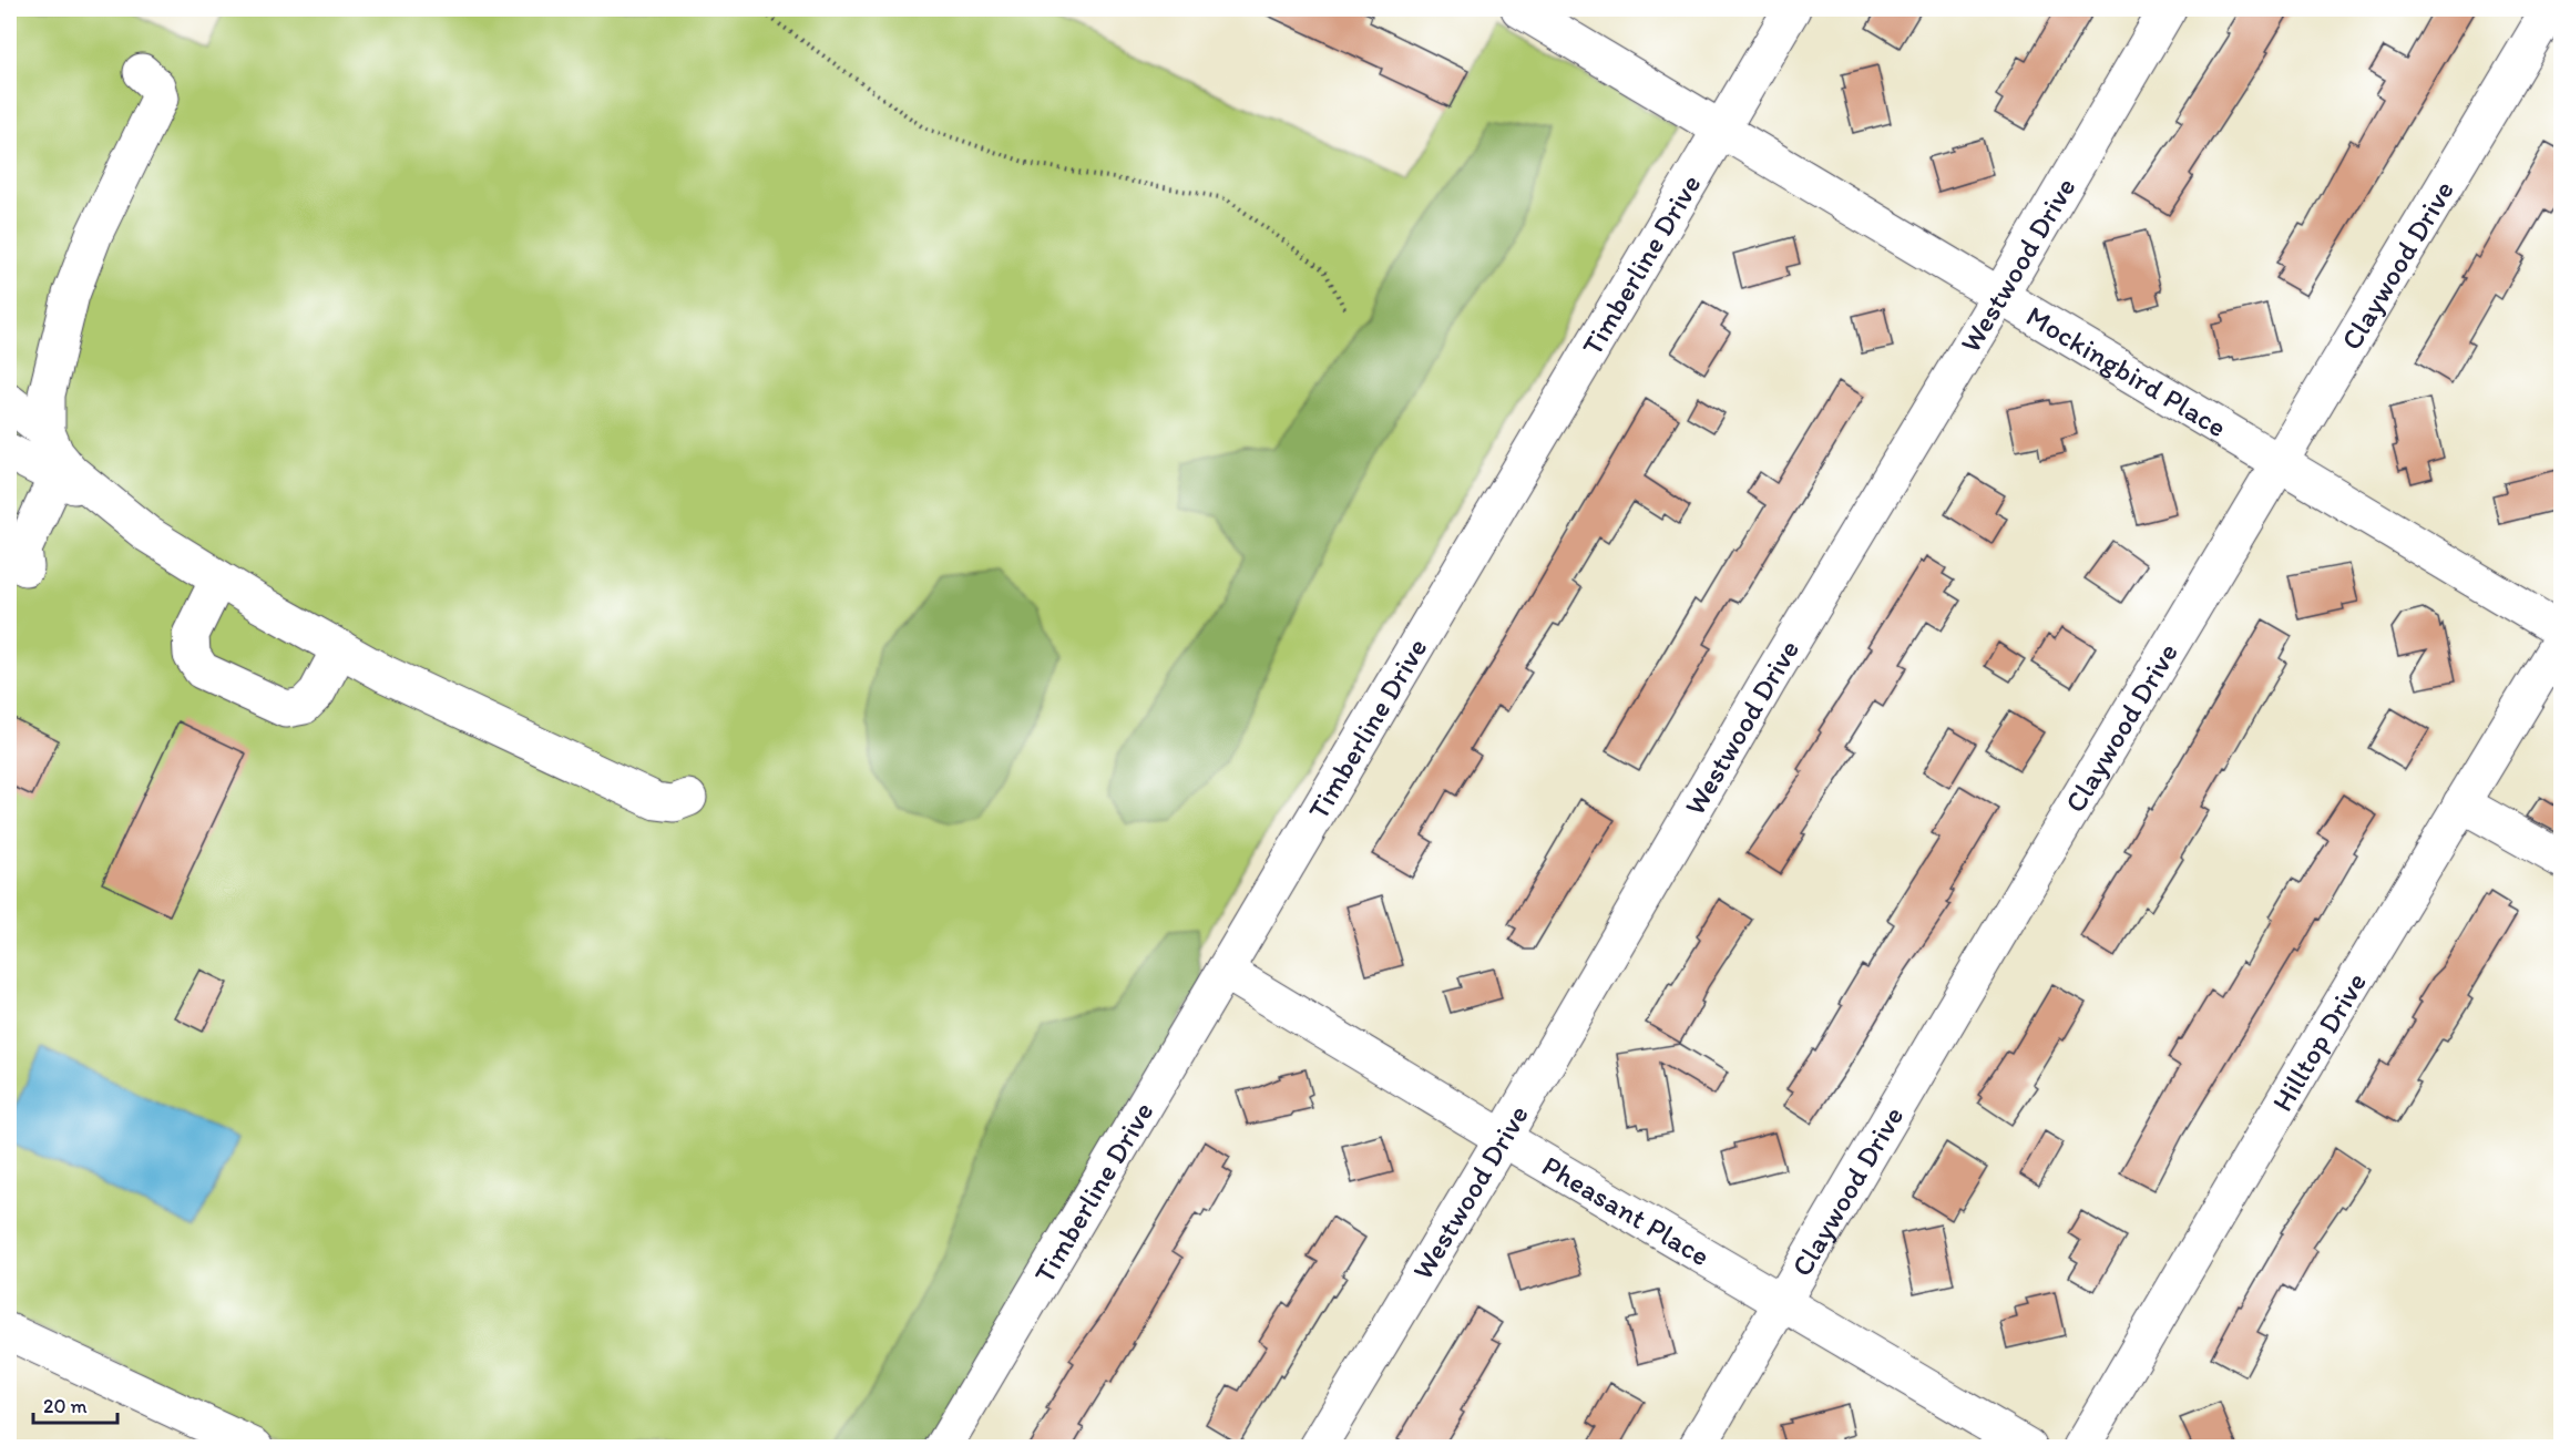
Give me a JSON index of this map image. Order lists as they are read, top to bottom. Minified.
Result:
{"streets":{"street":["Timberline Drive","Claywood Drive","Westwood Drive","Mockingbird Place","Hilltop Drive","Pheasant Place"]},"crossings":[["Timberline Drive","Mockingbird Place"],["Timberline Drive","Pheasant Place"],["Claywood Drive","Mockingbird Place"],["Claywood Drive","Pheasant Place"],["Westwood Drive","Mockingbird Place"],["Westwood Drive","Pheasant Place"]],"scale_bar":"20 m"}
